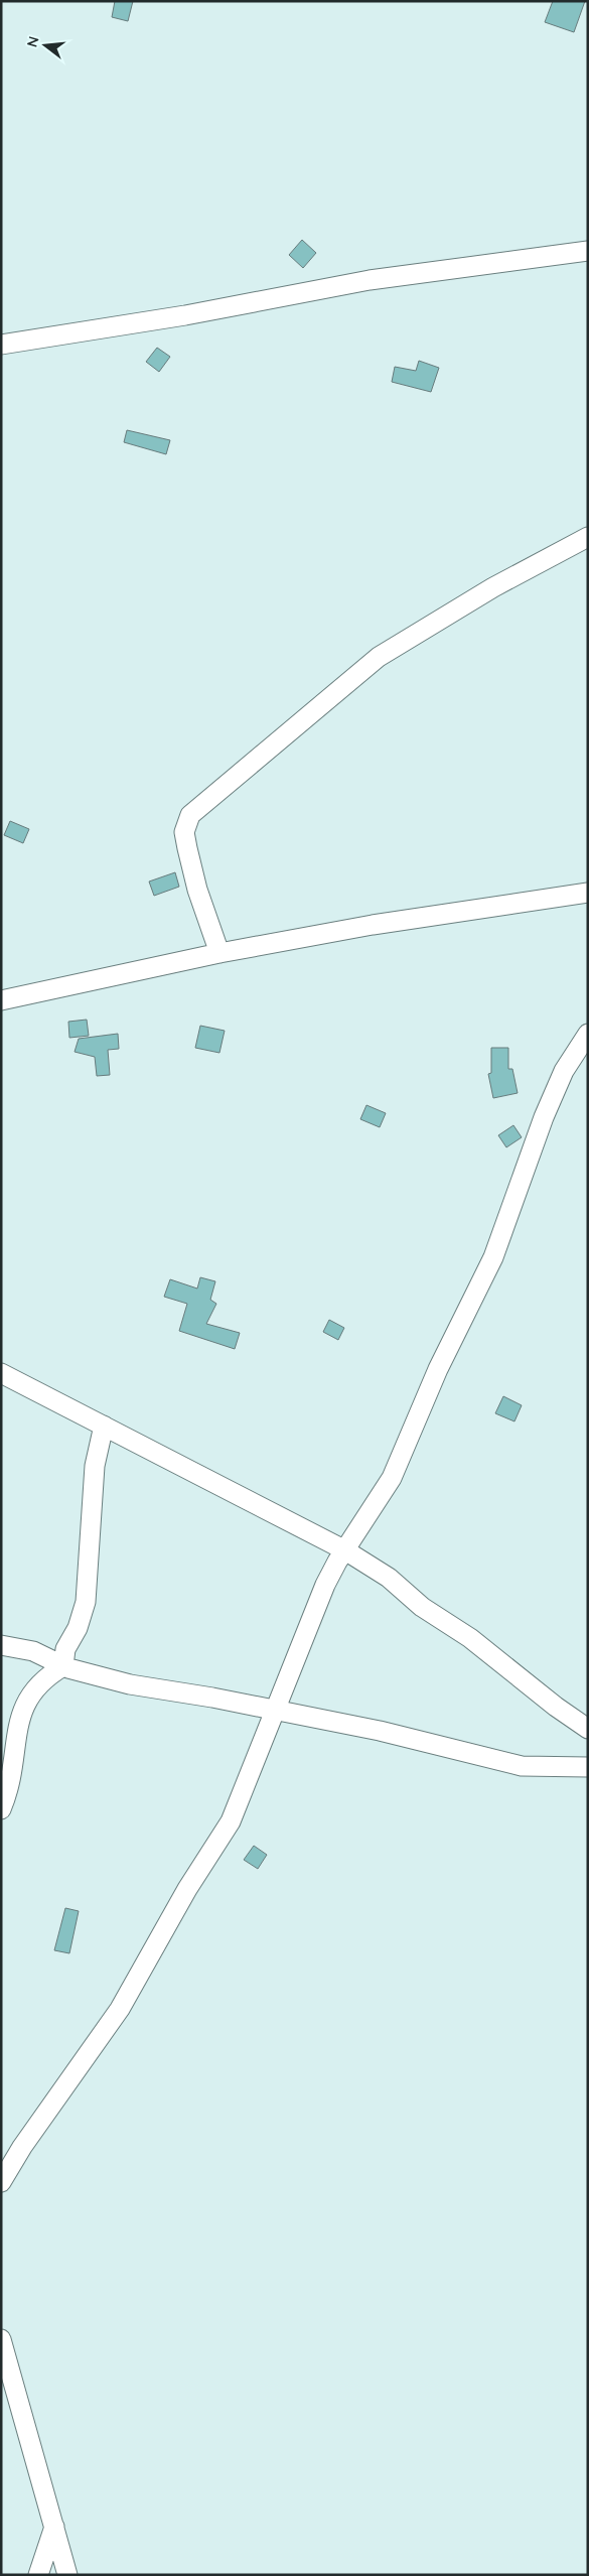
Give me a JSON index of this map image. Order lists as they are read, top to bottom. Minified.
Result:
{"north":"left"}
